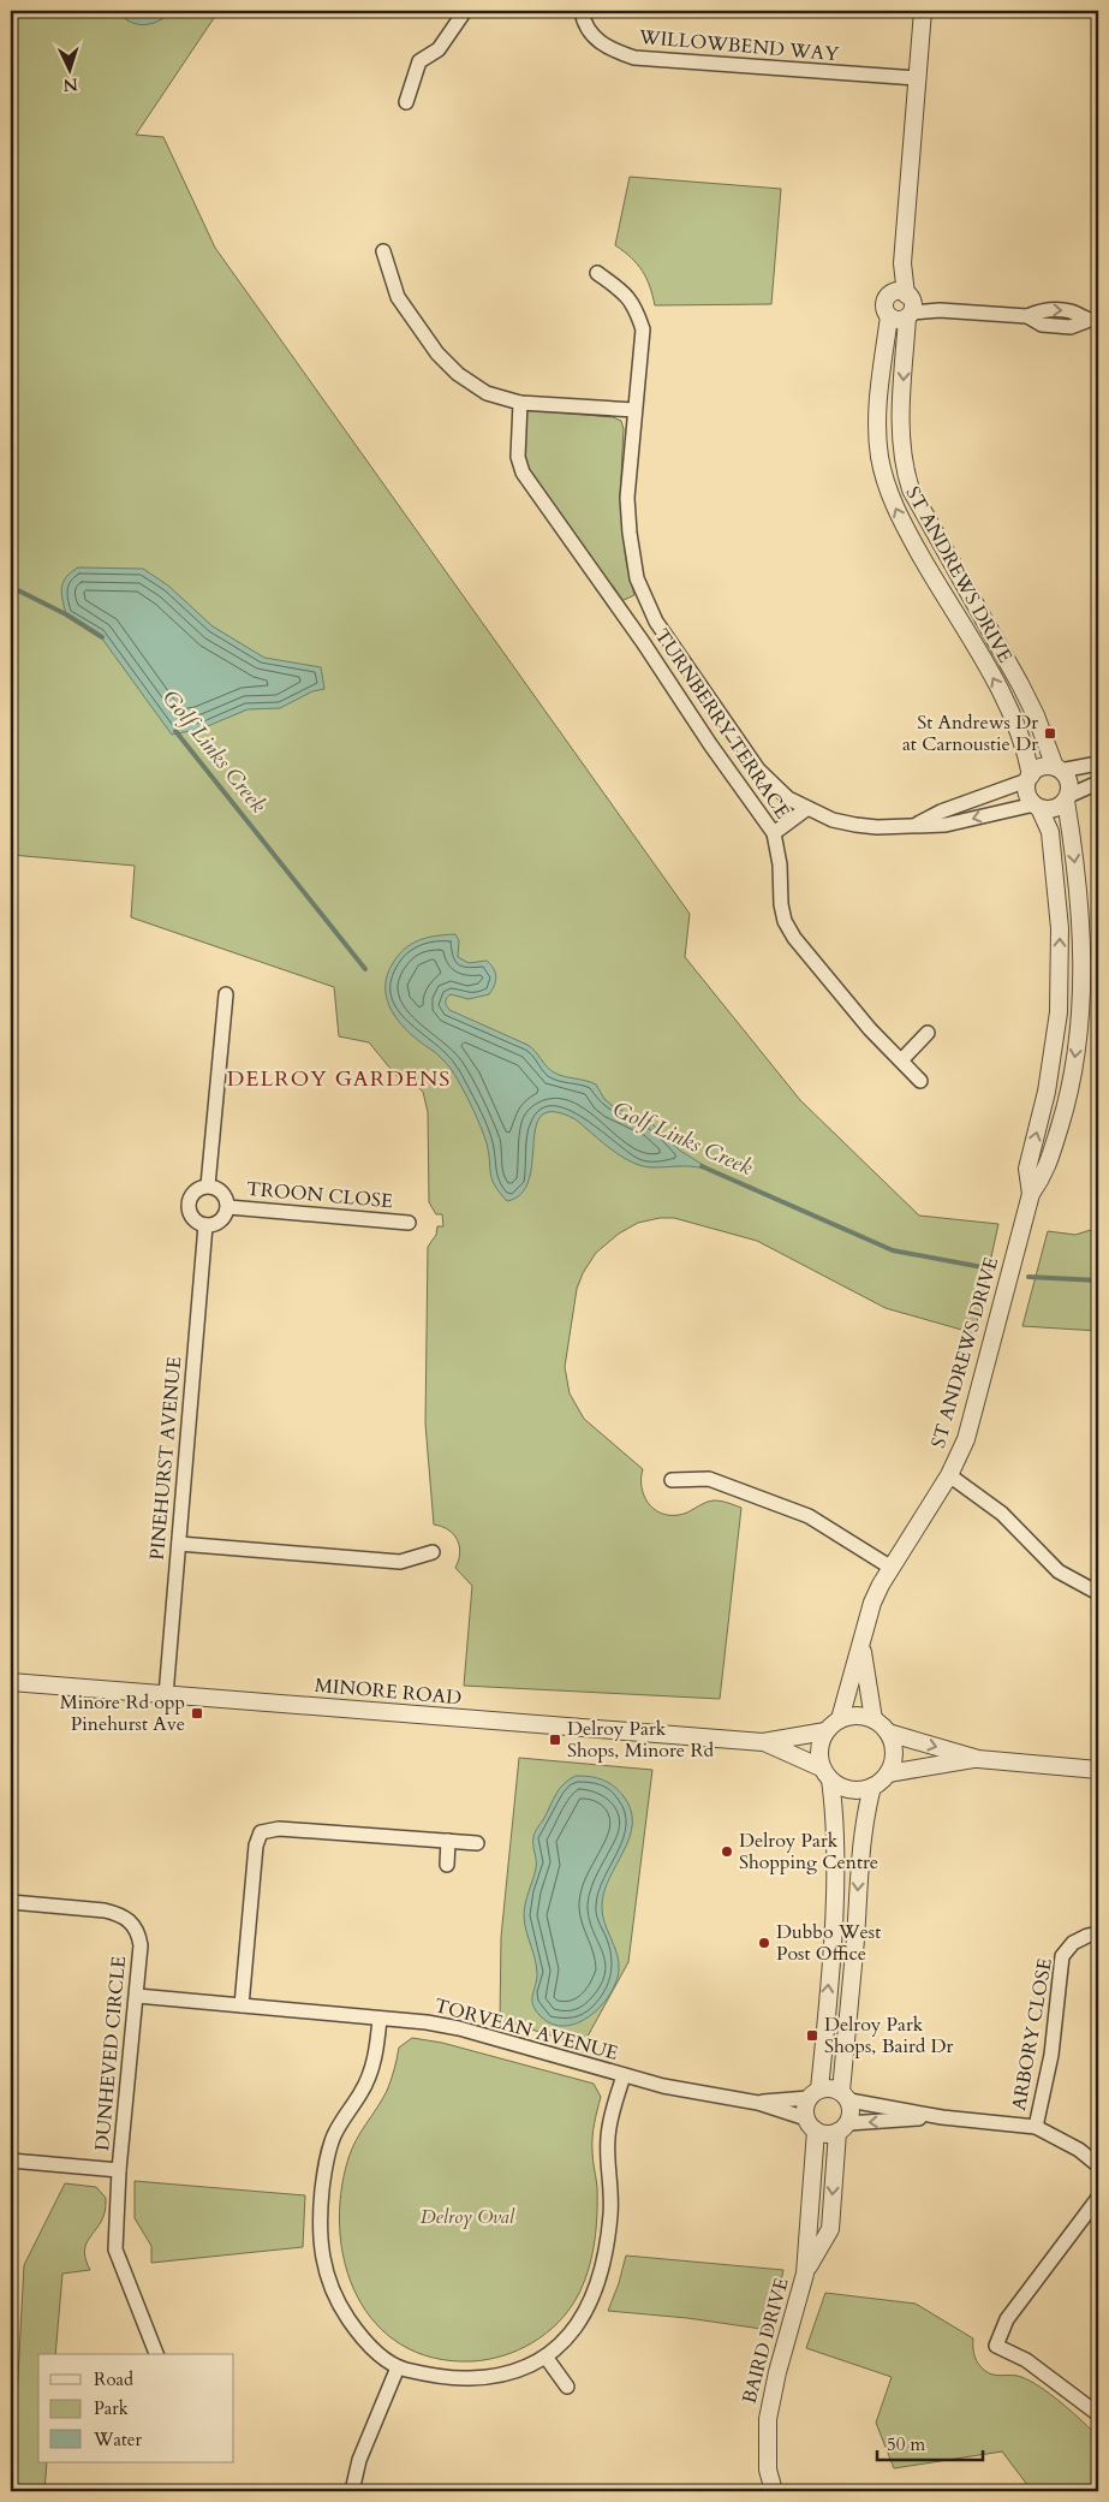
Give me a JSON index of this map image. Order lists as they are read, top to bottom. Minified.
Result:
{"streets":{"street":["WILLOWBEND WAY","ST ANDREWS DRIVE","TURNBERRY TERRACE","TROON CLOSE","PINEHURST AVENUE","MINORE ROAD","TORVEAN AVENUE","ARBORY CLOSE","DUNHEVED CIRCLE","BAIRD DRIVE"]},"crossings":[["ST ANDREWS DRIVE","MINORE ROAD"],["TROON CLOSE","PINEHURST AVENUE"],["PINEHURST AVENUE","MINORE ROAD"],["TORVEAN AVENUE","DUNHEVED CIRCLE"],["TORVEAN AVENUE","BAIRD DRIVE"]],"districts":["DELROY GARDENS"],"water":["Golf Links Creek"],"parks":["Delroy Oval"],"places":{"transit":["St Andrews Dr at Carnoustie Dr","Minore Rd opp Pinehurst Ave","Delroy Park Shops, Minore Rd","Delroy Park Shops, Baird Dr"],"other":["Delroy Park Shopping Centre","Dubbo West Post Office"]},"legend":["Road","Park","Water"],"scale_bar":"50 m","north":"bottom"}
